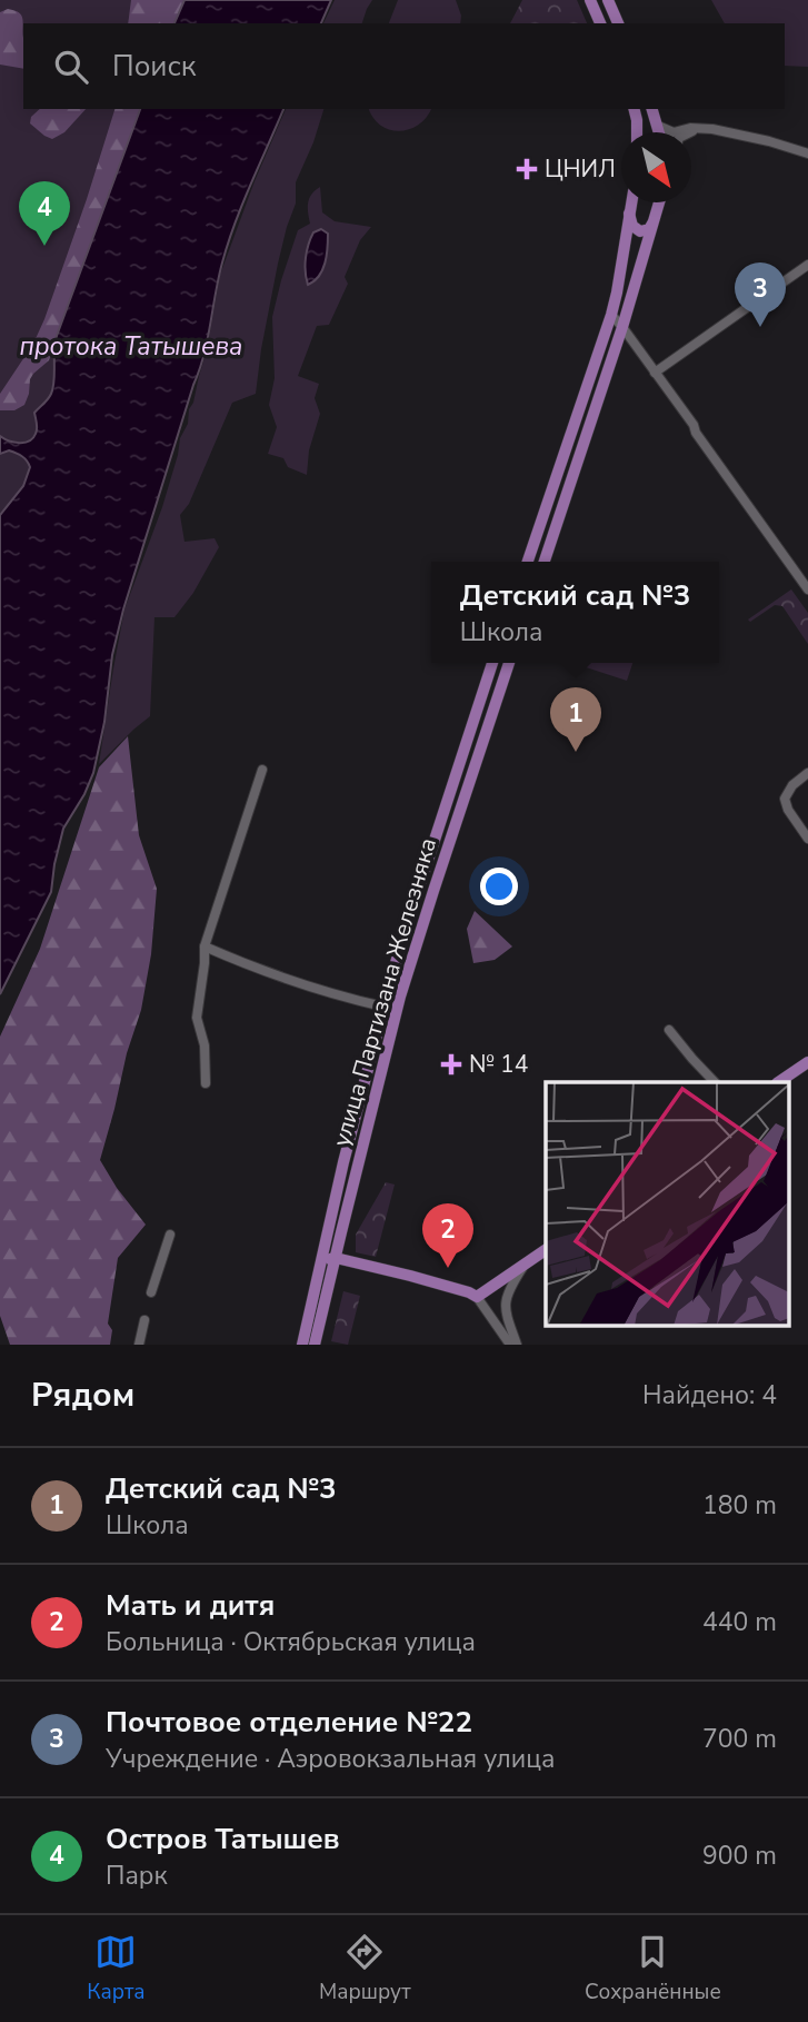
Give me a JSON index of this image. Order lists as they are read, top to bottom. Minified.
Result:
{"streets":{"main road":["улица Партизана Железняка"]},"water":["протока Татышева"],"places":{"health":["ЦНИЛ","№ 14"]},"north":"bottom right","page":{"search":"Поиск","pins":["4","3","1","2"],"popup":["Детский сад №3","Школа"],"heading":["Рядом","Найдено: 4"],"list":[{"mark":"1","name":"Детский сад №3","note":"Школа","value":"180 m"},{"mark":"2","name":"Мать и дитя","note":"Больница · Октябрьская улица","value":"440 m"},{"mark":"3","name":"Почтовое отделение №22","note":"Учреждение · Аэровокзальная улица","value":"700 m"},{"mark":"4","name":"Остров Татышев","note":"Парк","value":"900 m"}],"nav":["Карта","Маршрут","Сохранённые"]}}
